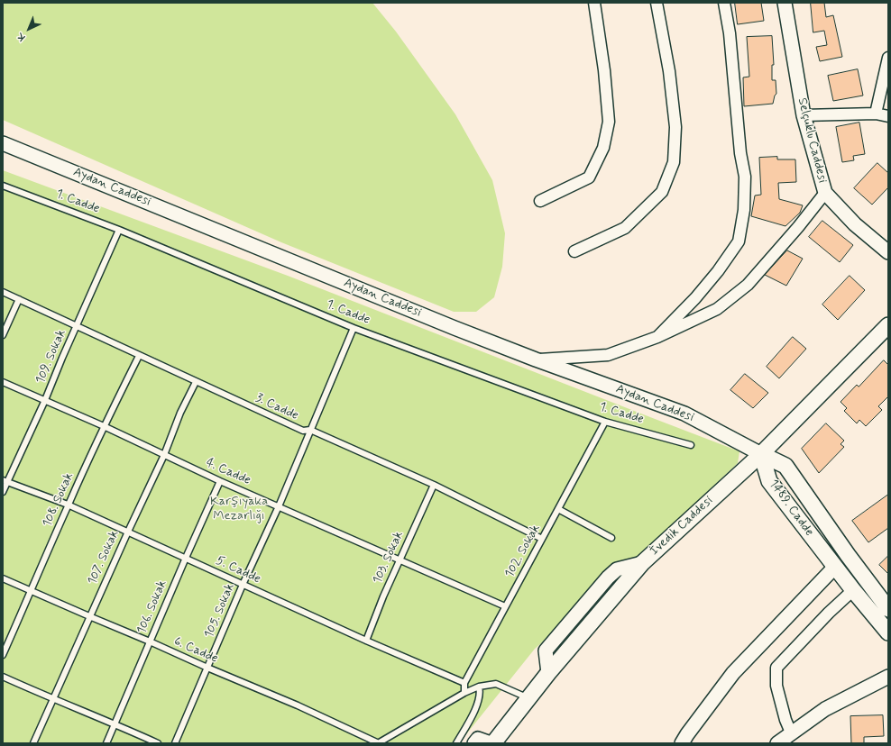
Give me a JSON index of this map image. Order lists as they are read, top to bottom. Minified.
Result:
{"streets":{"main road":["1489. Cadde","İvedik Caddesi"],"street":["Selçuklu Caddesi","Aydan Caddesi"],"lane":["1. Cadde","109. Sokak","3. Cadde","4. Cadde","108. Sokak","102. Sokak","107. Sokak","103. Sokak","5. Cadde","106. Sokak","105. Sokak","6. Cadde"]},"crossings":[["Aydan Caddesi","1489. Cadde"],["Aydan Caddesi","İvedik Caddesi"],["1. Cadde","109. Sokak"],["1. Cadde","102. Sokak"],["1. Cadde","105. Sokak"],["109. Sokak","3. Cadde"],["109. Sokak","4. Cadde"],["109. Sokak","5. Cadde"],["3. Cadde","108. Sokak"],["3. Cadde","102. Sokak"],["3. Cadde","107. Sokak"],["3. Cadde","103. Sokak"],["3. Cadde","105. Sokak"],["4. Cadde","108. Sokak"],["4. Cadde","102. Sokak"],["4. Cadde","107. Sokak"],["4. Cadde","103. Sokak"],["4. Cadde","106. Sokak"],["4. Cadde","105. Sokak"],["108. Sokak","5. Cadde"],["108. Sokak","6. Cadde"],["1489. Cadde","İvedik Caddesi"],["102. Sokak","5. Cadde"],["107. Sokak","5. Cadde"],["107. Sokak","6. Cadde"],["103. Sokak","5. Cadde"],["5. Cadde","106. Sokak"],["5. Cadde","105. Sokak"],["106. Sokak","6. Cadde"],["105. Sokak","6. Cadde"]],"parks":["Karşıyaka Mezarlığı"],"north":"bottom left"}
